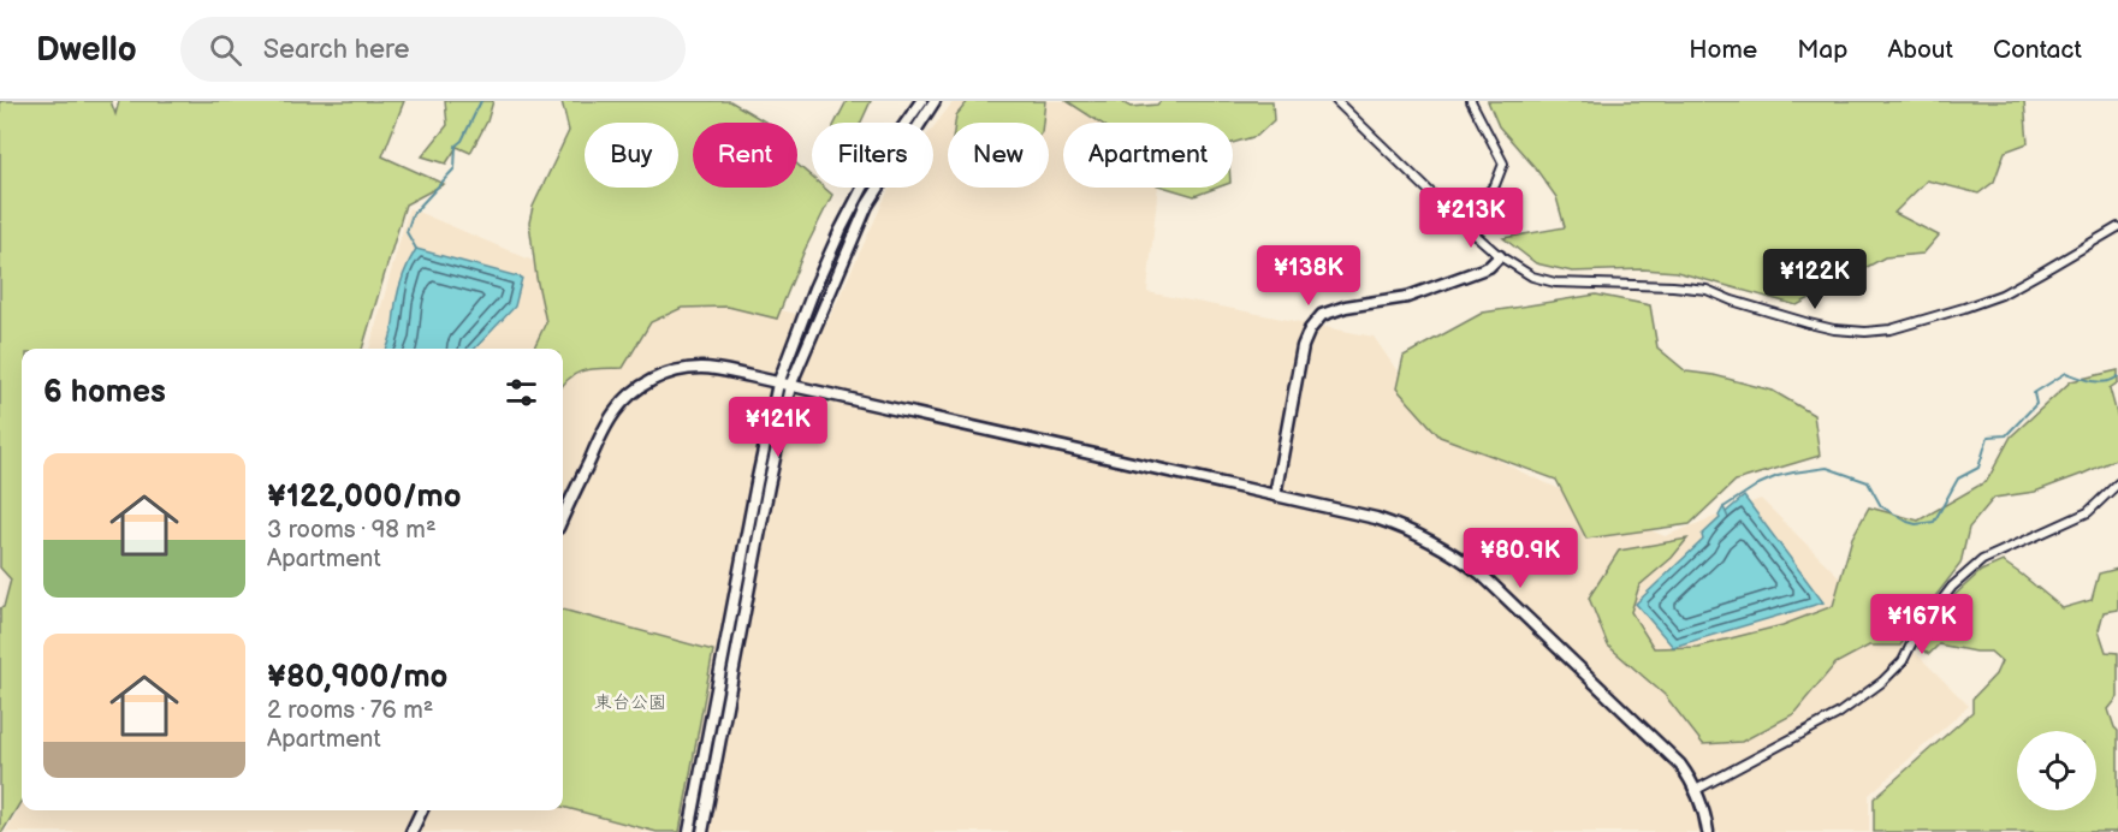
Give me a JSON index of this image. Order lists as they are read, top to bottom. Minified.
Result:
{"parks":["東台公園"],"page":{"header":"Dwello","search":"Search here","nav":["Home","Map","About","Contact"],"chip":["Buy","Rent","Filters","New","Apartment"],"price":["¥213K","¥138K","¥122K","¥121K","¥80.9K","¥167K"],"heading":"6 homes","list":[{"name":"¥122,000/mo","note":"3 rooms · 98 m² · Apartment"},{"name":"¥80,900/mo","note":"2 rooms · 76 m² · Apartment"}]}}
